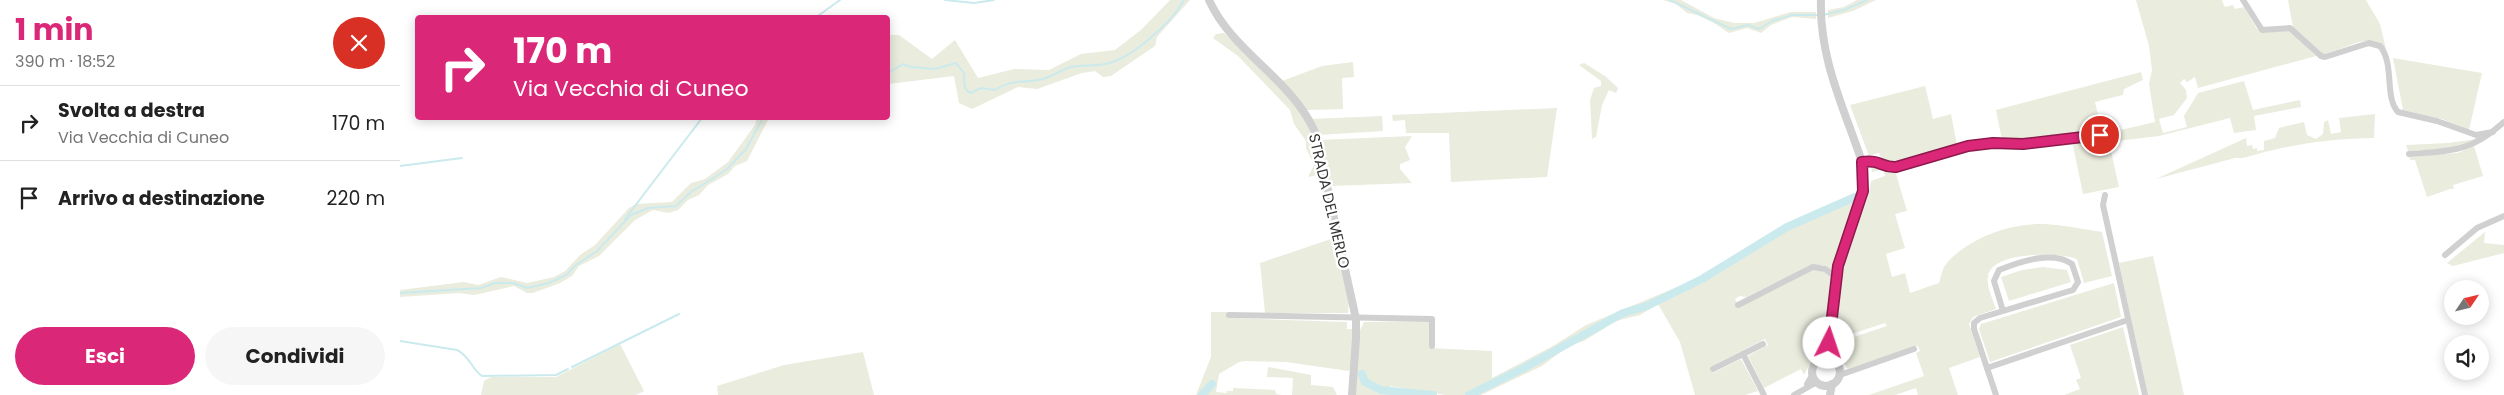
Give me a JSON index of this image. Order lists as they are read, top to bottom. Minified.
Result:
{"streets":{"street":["STRADA DEL MERLO"]},"north":"top right","page":{"heading":["1 min","390 m · 18:52"],"turn":["170 m","Via Vecchia di Cuneo"],"list":[{"name":"Svolta a destra","note":"Via Vecchia di Cuneo","value":"170 m"},{"name":"Arrivo a destinazione","value":"220 m"}],"buttons":["Esci","Condividi"]}}
